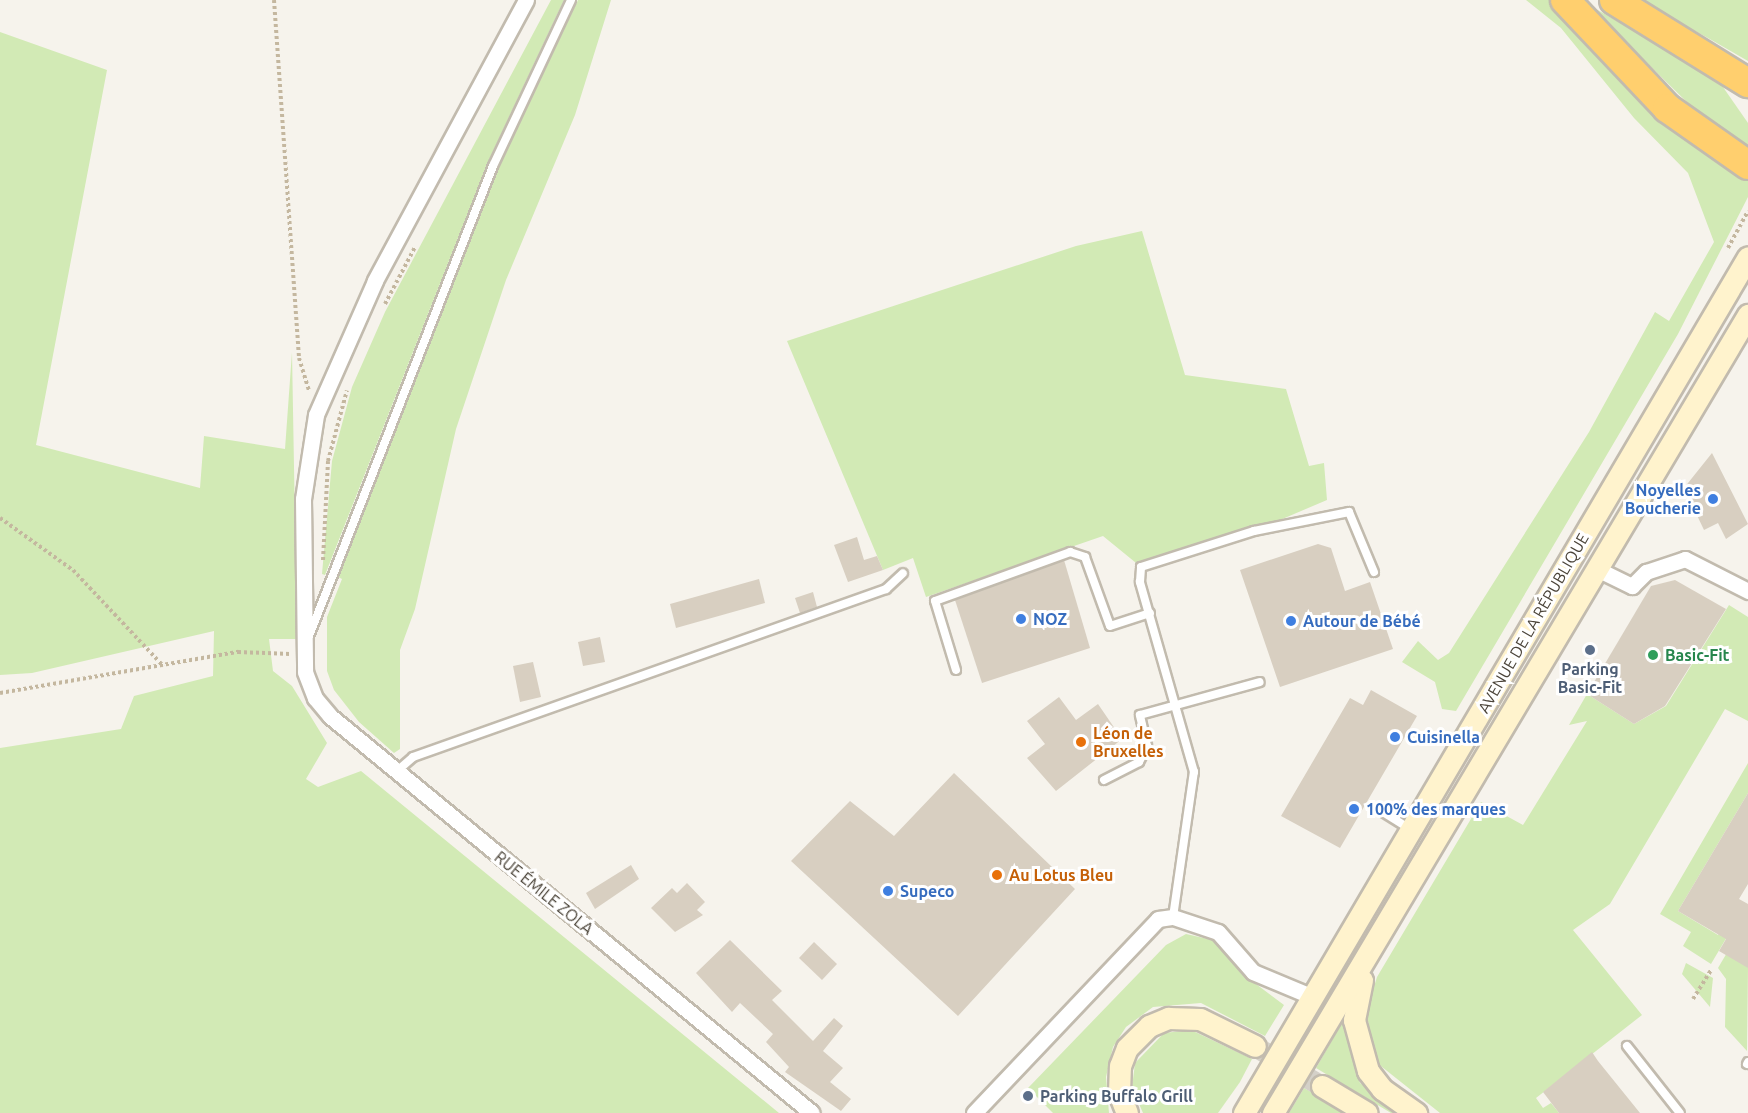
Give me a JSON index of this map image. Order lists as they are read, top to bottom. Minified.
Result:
{"streets":{"main road":["AVENUE DE LA RÉPUBLIQUE"],"street":["RUE ÉMILE ZOLA"]},"places":["Noyelles Boucherie","NOZ","Autour de Bébé","Parking Basic-Fit","Basic-Fit","Cuisinella","Léon de Bruxelles","100% des marques","Au Lotus Bleu","Supeco","Parking Buffalo Grill"]}
